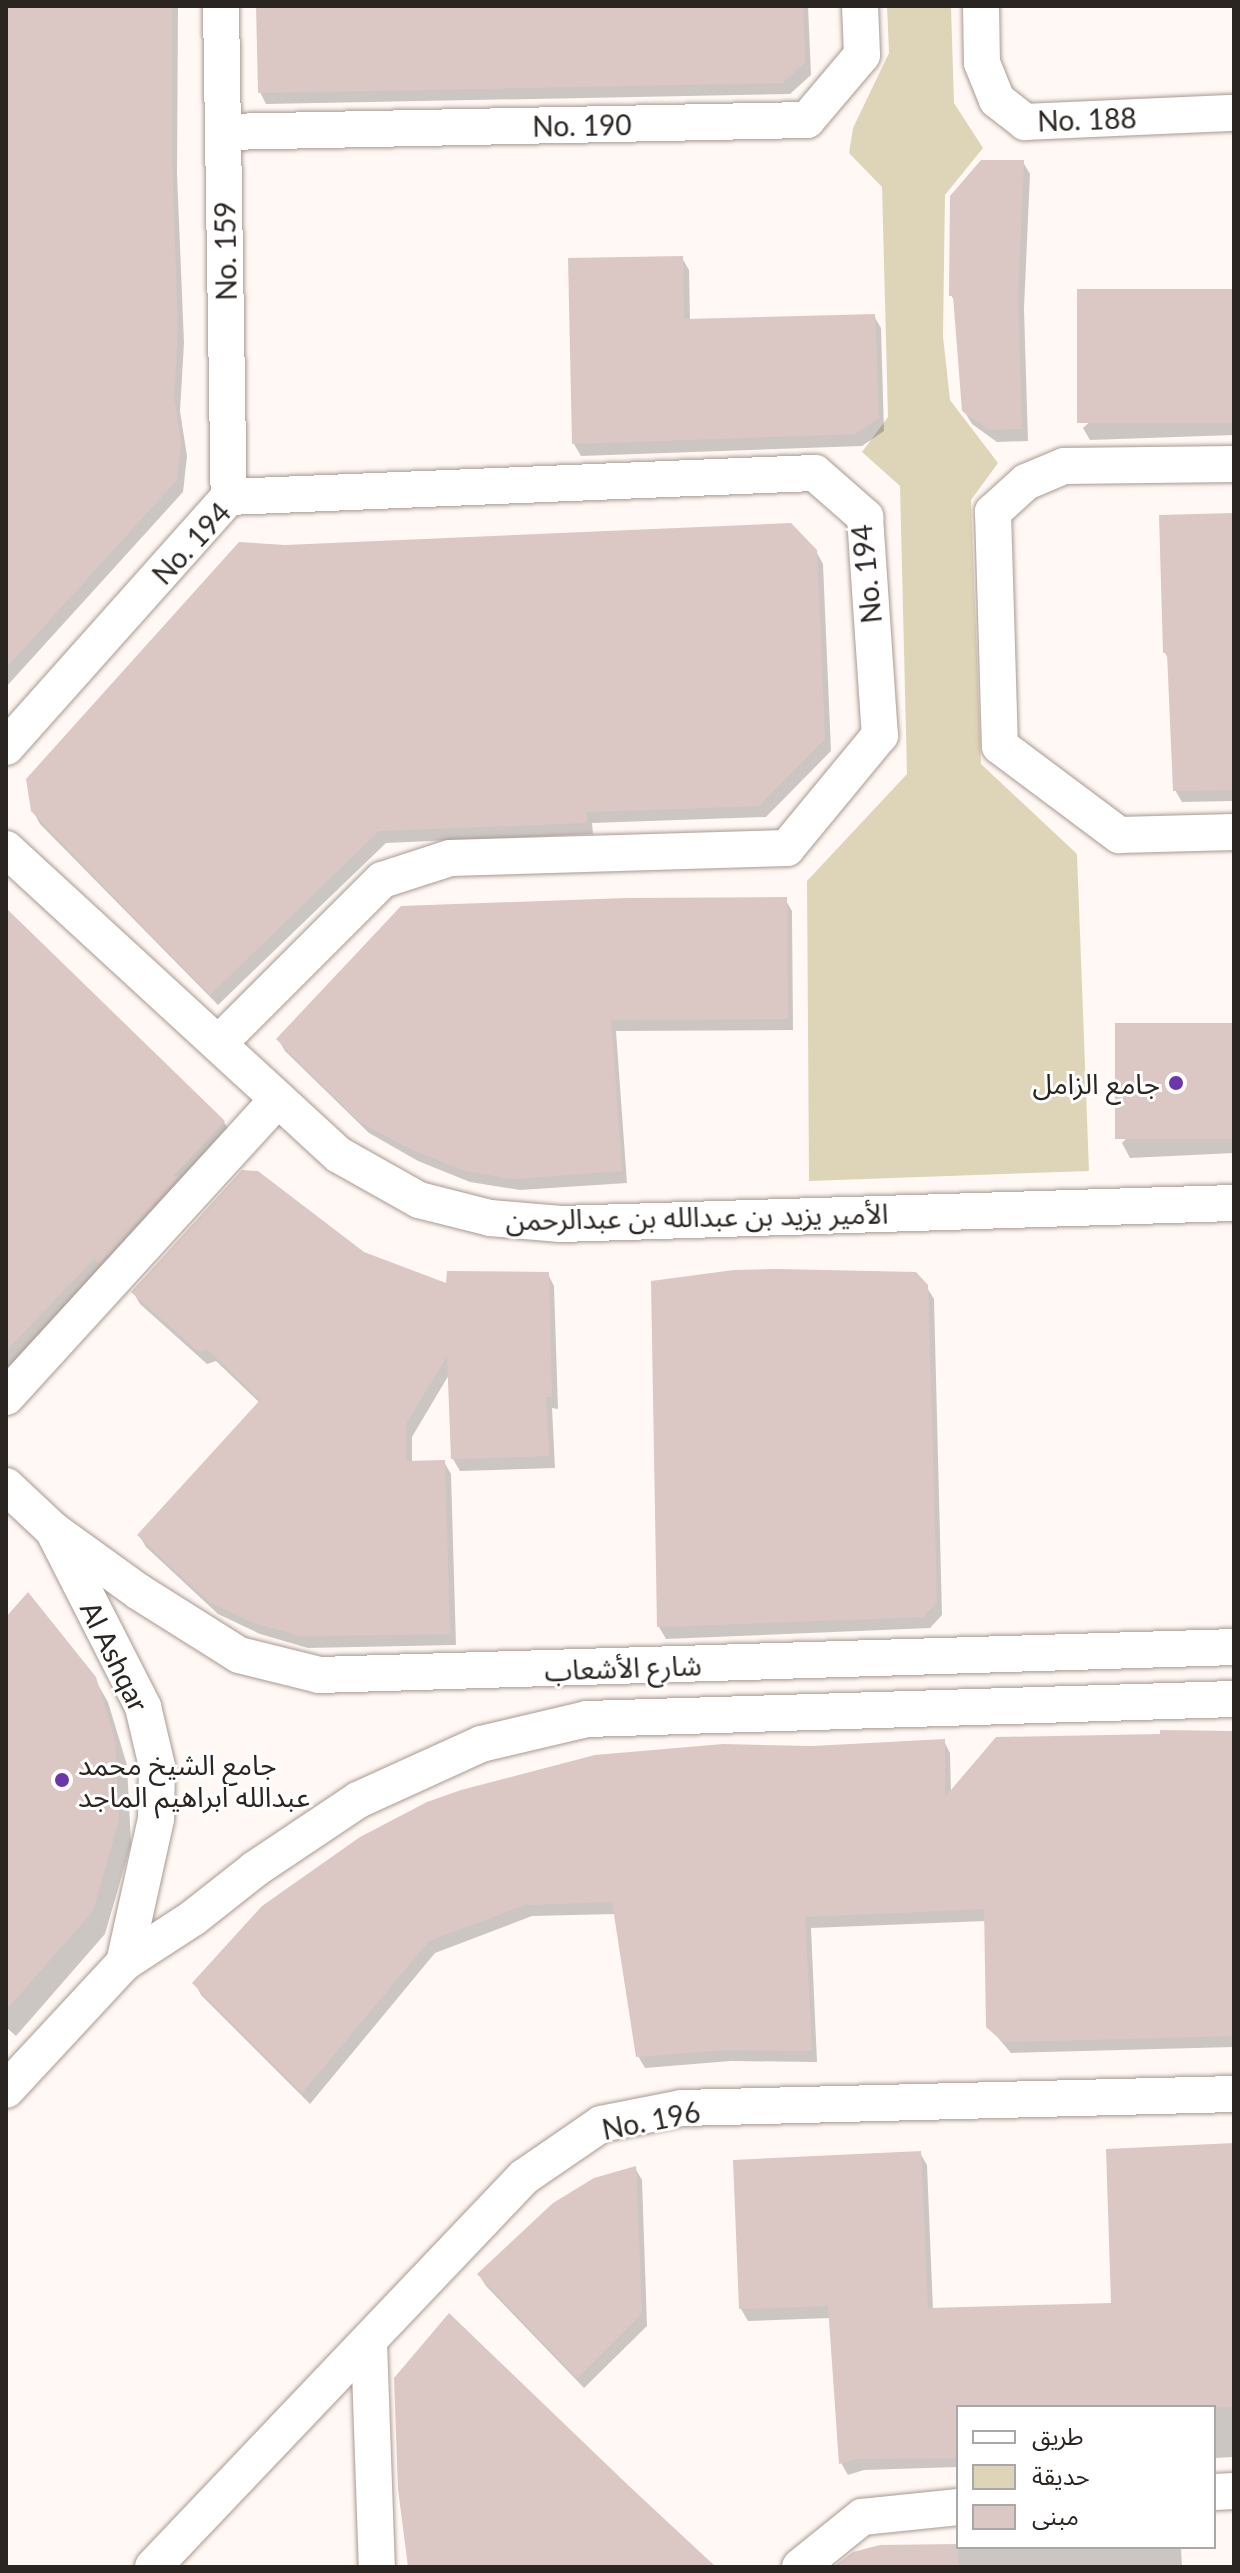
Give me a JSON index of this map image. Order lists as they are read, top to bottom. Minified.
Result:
{"streets":{"street":["No. 188","No. 190","No. 159","No. 194","الأمير يزيد بن عبدالله بن عبدالرحمن","Al Ashqar","شارع الأشعاب","No. 196"]},"crossings":[["No. 190","No. 159"],["No. 159","No. 194"],["No. 194","الأمير يزيد بن عبدالله بن عبدالرحمن"],["Al Ashqar","شارع الأشعاب"]],"places":["جامع الزامل","جامع الشيخ محمد عبدالله ابراهيم الماجد"],"legend":["طريق","حديقة","مبنى"]}
